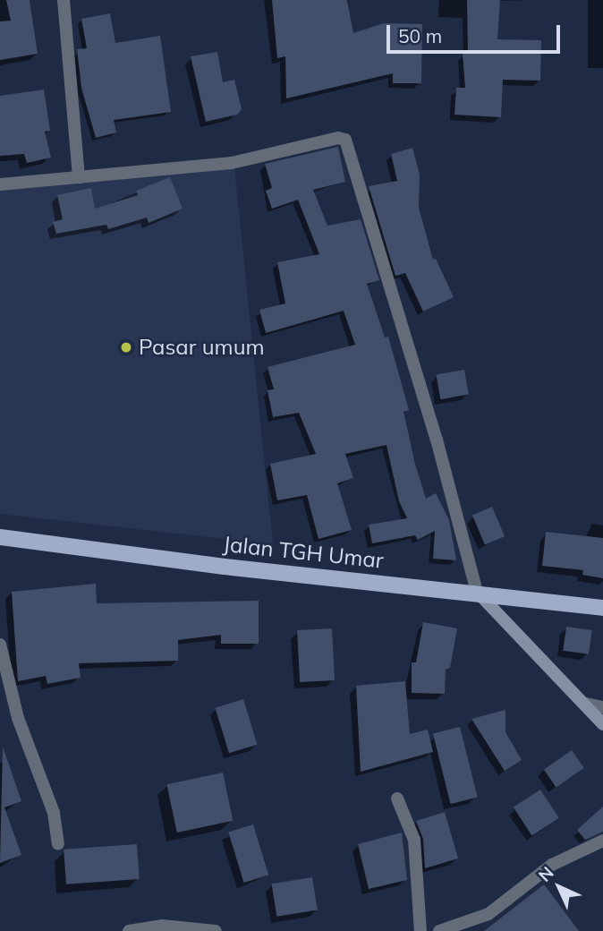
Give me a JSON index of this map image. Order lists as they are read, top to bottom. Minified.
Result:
{"streets":{"main road":["Jalan TGH Umar"]},"places":["Pasar umum"],"scale_bar":"50 m","north":"top left"}
